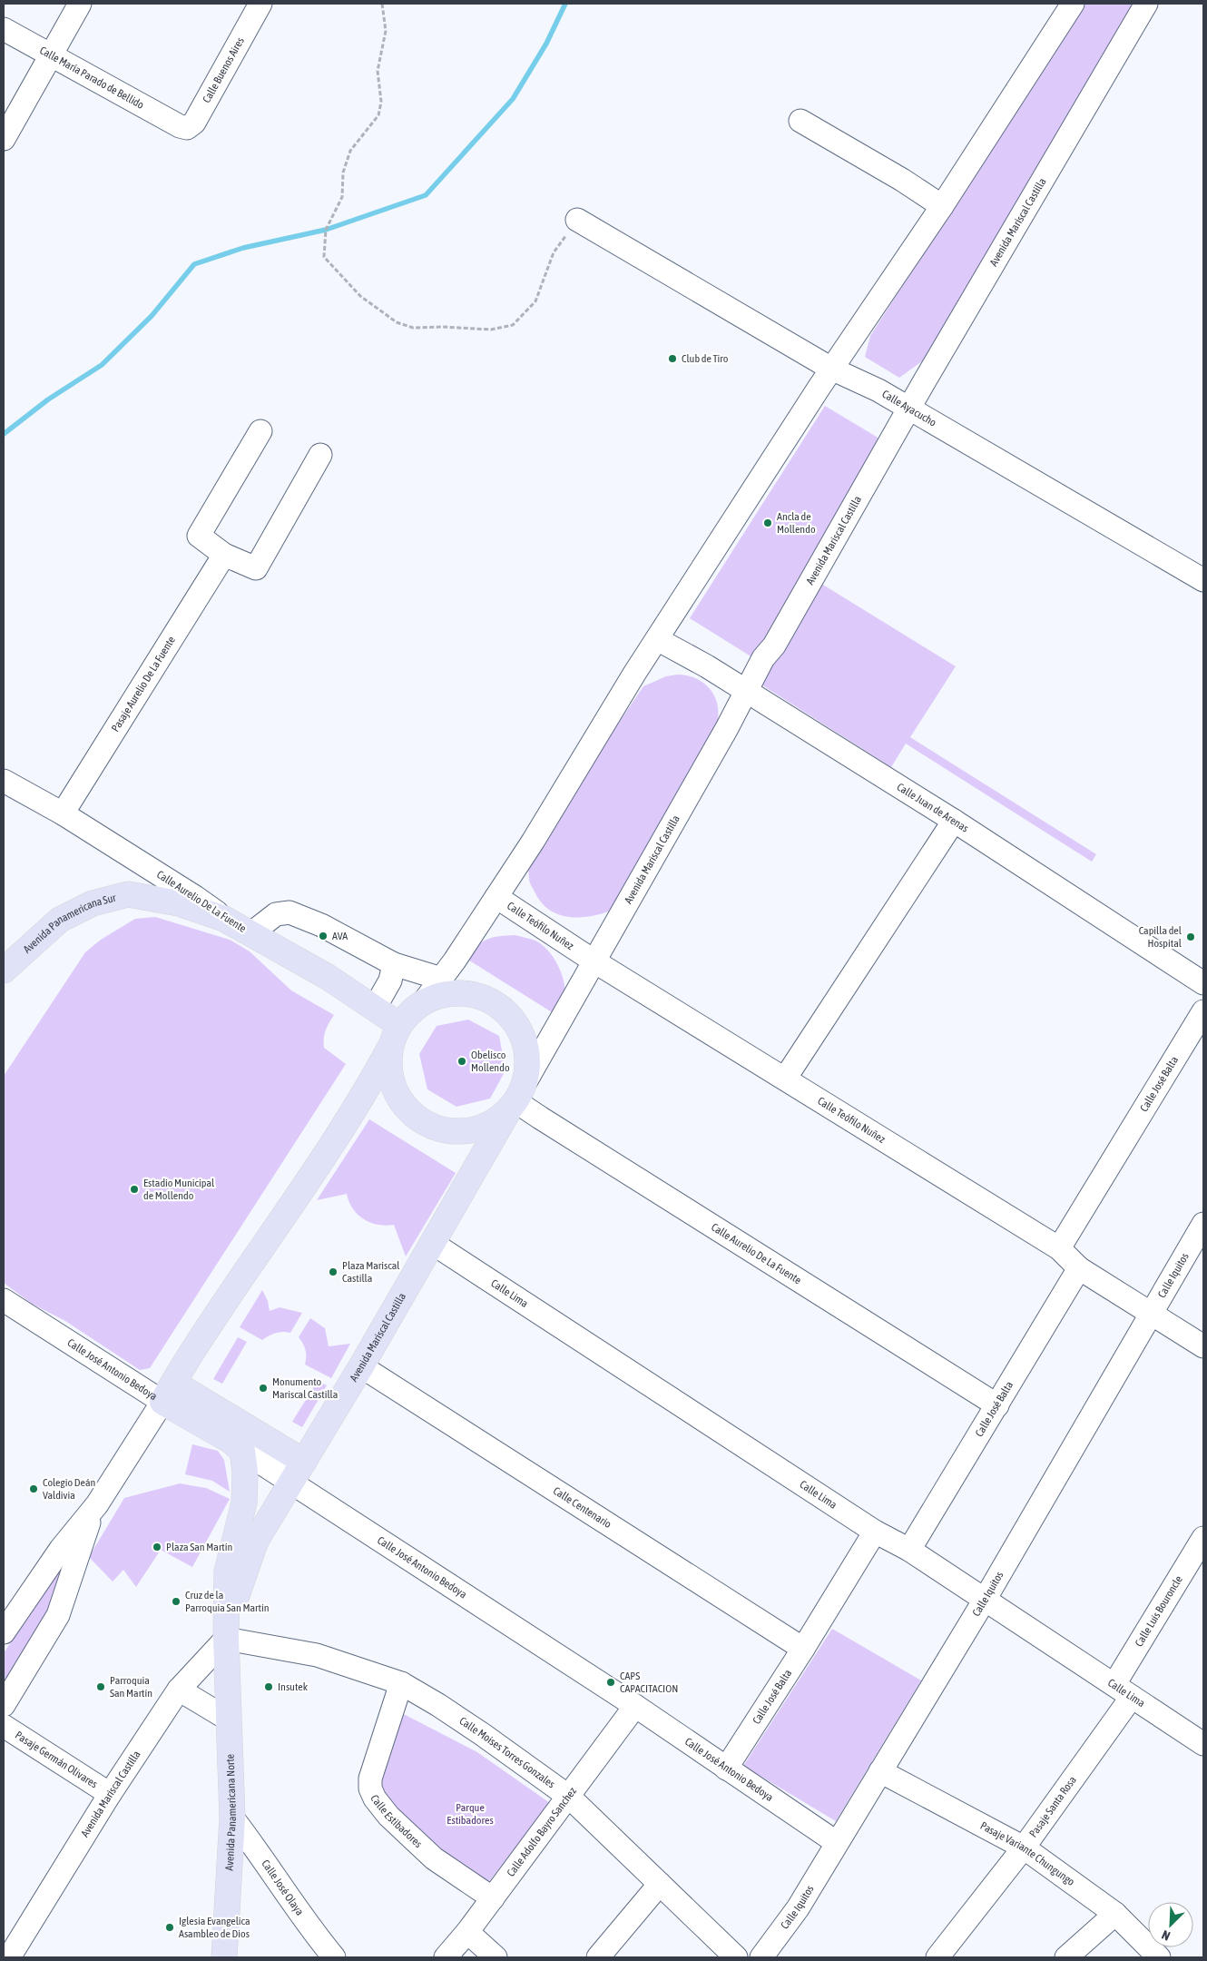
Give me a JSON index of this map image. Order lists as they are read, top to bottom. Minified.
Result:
{"streets":{"main road":["Avenida Mariscal Castilla","Calle Aurelio De La Fuente","Avenida Panamericana Sur","Calle José Antonio Bedoya","Avenida Panamericana Norte"],"street":["Calle Buenos Aires","Calle María Parado de Bellido","Calle Ayacucho","Pasaje Aurelio De La Fuente","Calle Juan de Arenas","Calle Teófilo Nuñez","Calle José Balta","Calle Iquitos","Calle Lima","Calle Centenario","Calle Luis Bouroncle","Calle Moises Torres Gonzales","Pasaje Germán Olivares","Pasaje Santa Rosa","Calle Estibadores","Calle Adolfo Bayro Sanchez","Pasaje Variante Chungungo","Calle José Olaya"]},"crossings":[["Calle Buenos Aires","Calle María Parado de Bellido"],["Avenida Mariscal Castilla","Calle Ayacucho"],["Avenida Mariscal Castilla","Calle Juan de Arenas"],["Avenida Mariscal Castilla","Calle Aurelio De La Fuente"],["Avenida Mariscal Castilla","Calle Teófilo Nuñez"],["Avenida Mariscal Castilla","Calle Lima"],["Avenida Mariscal Castilla","Calle José Antonio Bedoya"],["Avenida Mariscal Castilla","Calle Centenario"],["Avenida Mariscal Castilla","Calle Moises Torres Gonzales"],["Avenida Mariscal Castilla","Pasaje Germán Olivares"],["Avenida Mariscal Castilla","Avenida Panamericana Norte"],["Pasaje Aurelio De La Fuente","Calle Aurelio De La Fuente"],["Calle Aurelio De La Fuente","Avenida Panamericana Sur"],["Calle Aurelio De La Fuente","Calle José Balta"],["Calle Teófilo Nuñez","Calle José Balta"],["Calle Teófilo Nuñez","Calle Iquitos"],["Calle José Balta","Calle Lima"],["Calle José Balta","Calle José Antonio Bedoya"],["Calle José Balta","Calle Centenario"],["Calle Iquitos","Calle Lima"],["Calle Iquitos","Calle José Antonio Bedoya"],["Calle Iquitos","Pasaje Variante Chungungo"],["Calle Lima","Calle Luis Bouroncle"],["Calle Lima","Pasaje Santa Rosa"],["Calle José Antonio Bedoya","Calle Adolfo Bayro Sanchez"],["Calle Luis Bouroncle","Pasaje Santa Rosa"],["Calle Moises Torres Gonzales","Avenida Panamericana Norte"],["Calle Moises Torres Gonzales","Calle Estibadores"],["Calle Moises Torres Gonzales","Calle Adolfo Bayro Sanchez"],["Pasaje Santa Rosa","Pasaje Variante Chungungo"],["Avenida Panamericana Norte","Calle José Olaya"],["Calle Estibadores","Calle Adolfo Bayro Sanchez"]],"parks":["Parque Estibadores"],"places":["Club de Tiro","Ancla de Mollendo","AVA","Capilla del Hospital","Obelisco Mollendo","Estadio Municipal de Mollendo","Plaza Mariscal Castilla","Monumento Mariscal Castilla","Colegio Deán Valdivia","Plaza San Martín","Cruz de la Parroquia San Martín","CAPS CAPACITACION","Parroquia San Martín","Insutek","Iglesia Evangelica Asambleo de Dios"],"north":"bottom left"}
